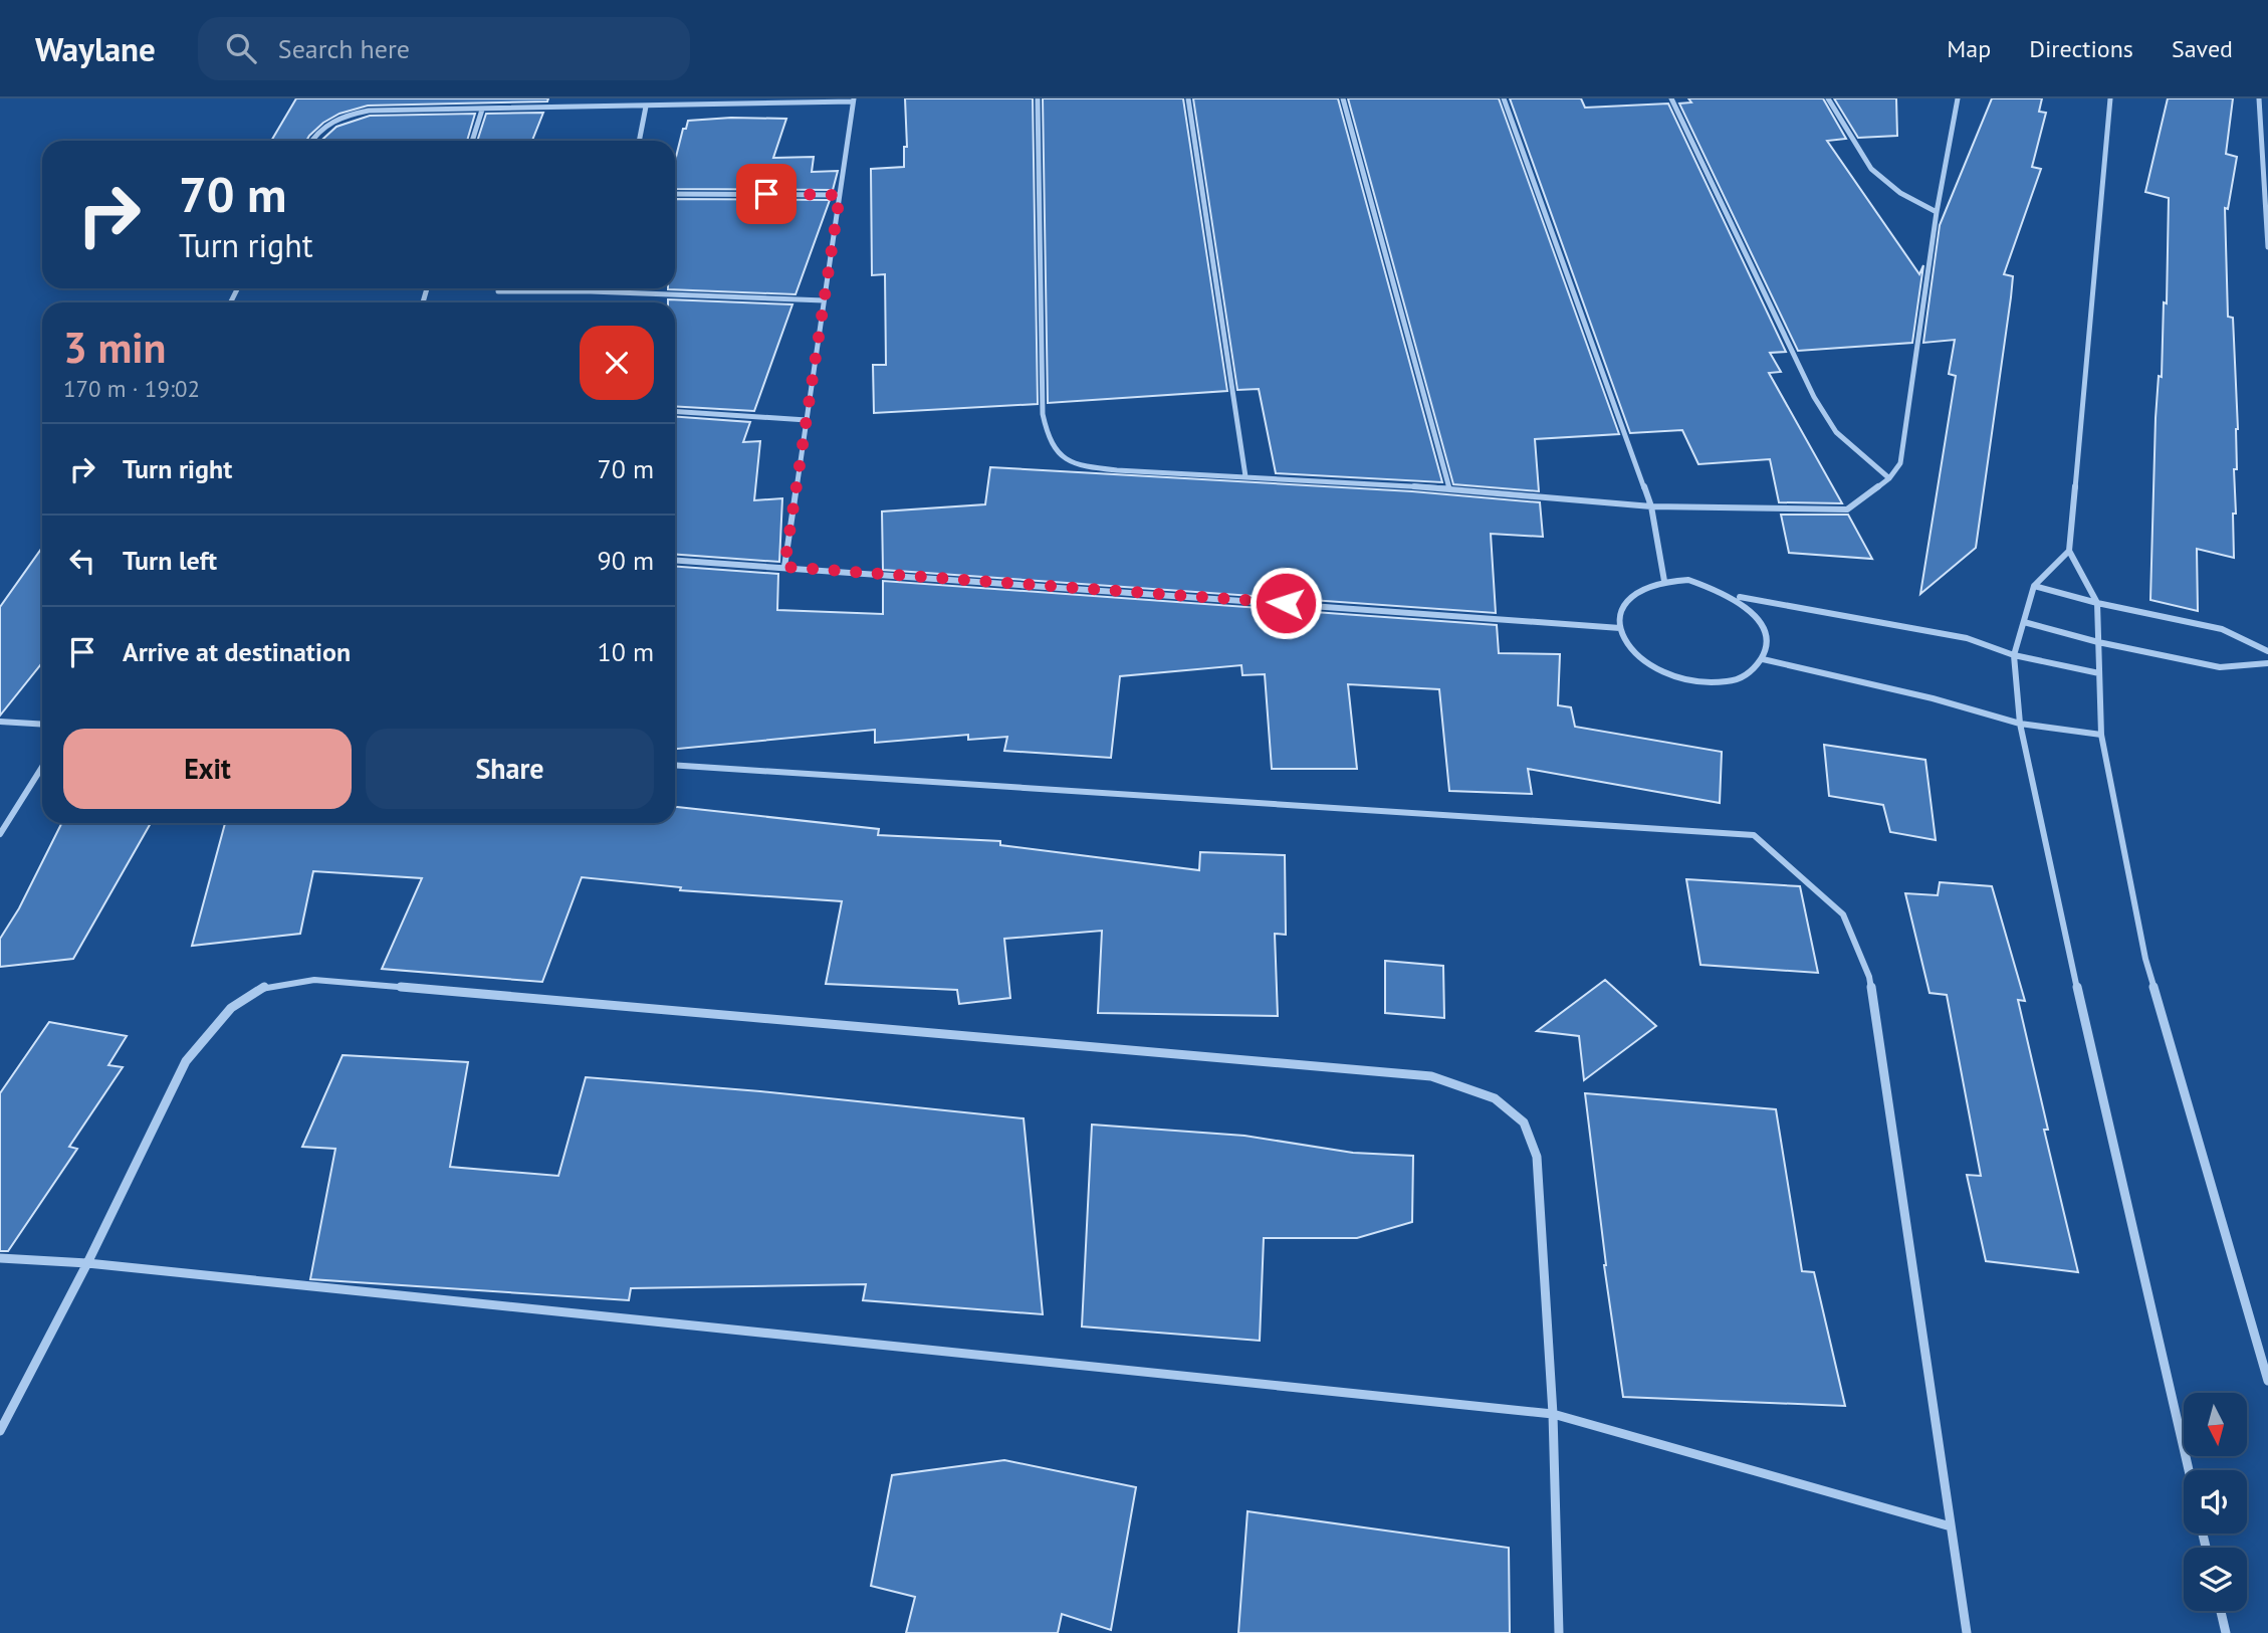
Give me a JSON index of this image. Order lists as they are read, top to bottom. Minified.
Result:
{"north":"bottom","page":{"header":"Waylane","search":"Search here","nav":["Map","Directions","Saved"],"turn":["70 m","Turn right"],"heading":["3 min","170 m · 19:02"],"list":[{"name":"Turn right","value":"70 m"},{"name":"Turn left","value":"90 m"},{"name":"Arrive at destination","value":"10 m"}],"buttons":["Exit","Share"]}}
